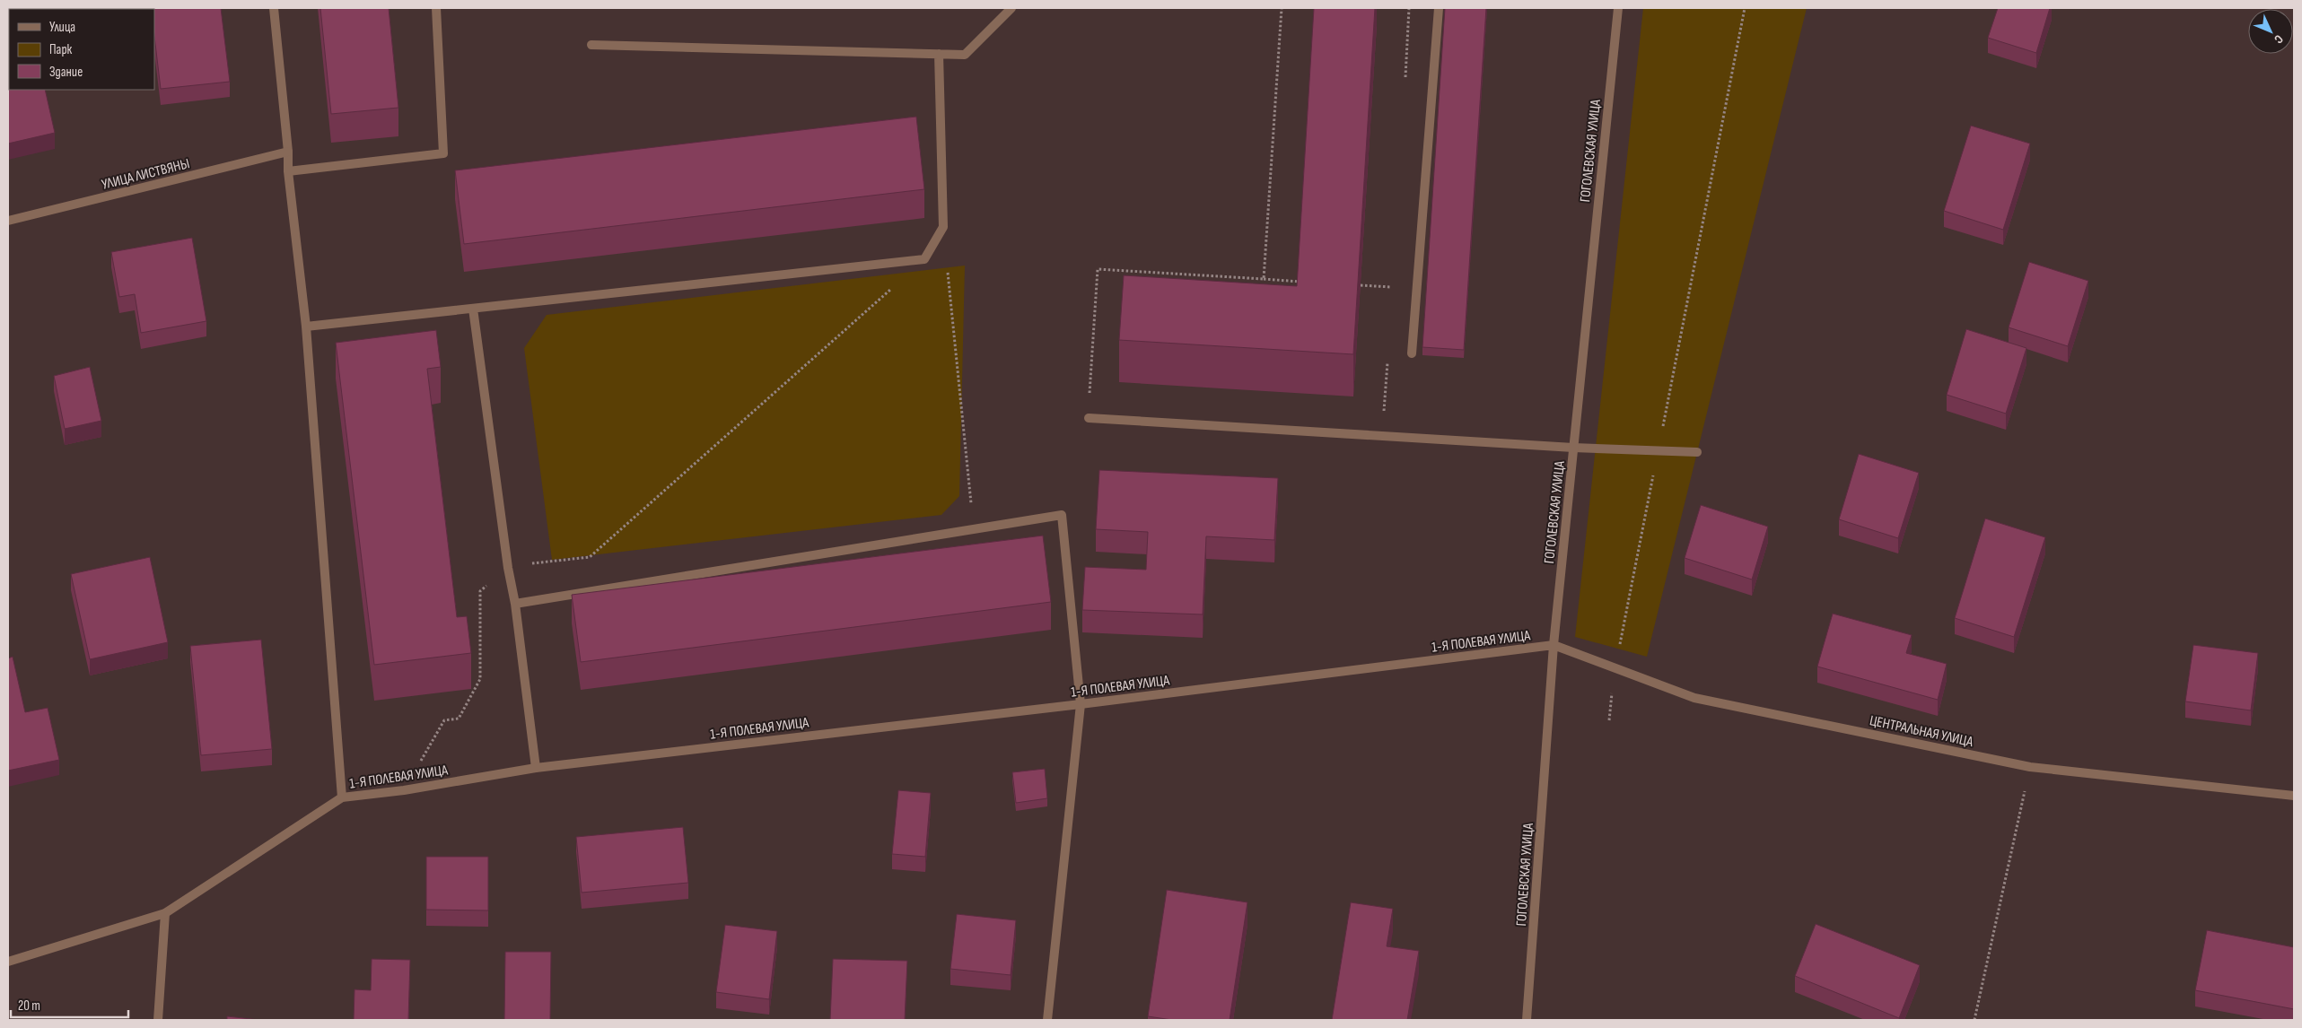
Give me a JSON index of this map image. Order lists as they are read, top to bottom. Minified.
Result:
{"streets":{"street":["ГОГОЛЕВСКАЯ УЛИЦА","УЛИЦА ЛИСТВЯНЫ","1-Я ПОЛЕВАЯ УЛИЦА","ЦЕНТРАЛЬНАЯ УЛИЦА"]},"crossings":[["ГОГОЛЕВСКАЯ УЛИЦА","1-Я ПОЛЕВАЯ УЛИЦА"],["ГОГОЛЕВСКАЯ УЛИЦА","ЦЕНТРАЛЬНАЯ УЛИЦА"],["1-Я ПОЛЕВАЯ УЛИЦА","ЦЕНТРАЛЬНАЯ УЛИЦА"]],"legend":["Улица","Парк","Здание"],"scale_bar":"20 m","north":"bottom right"}
